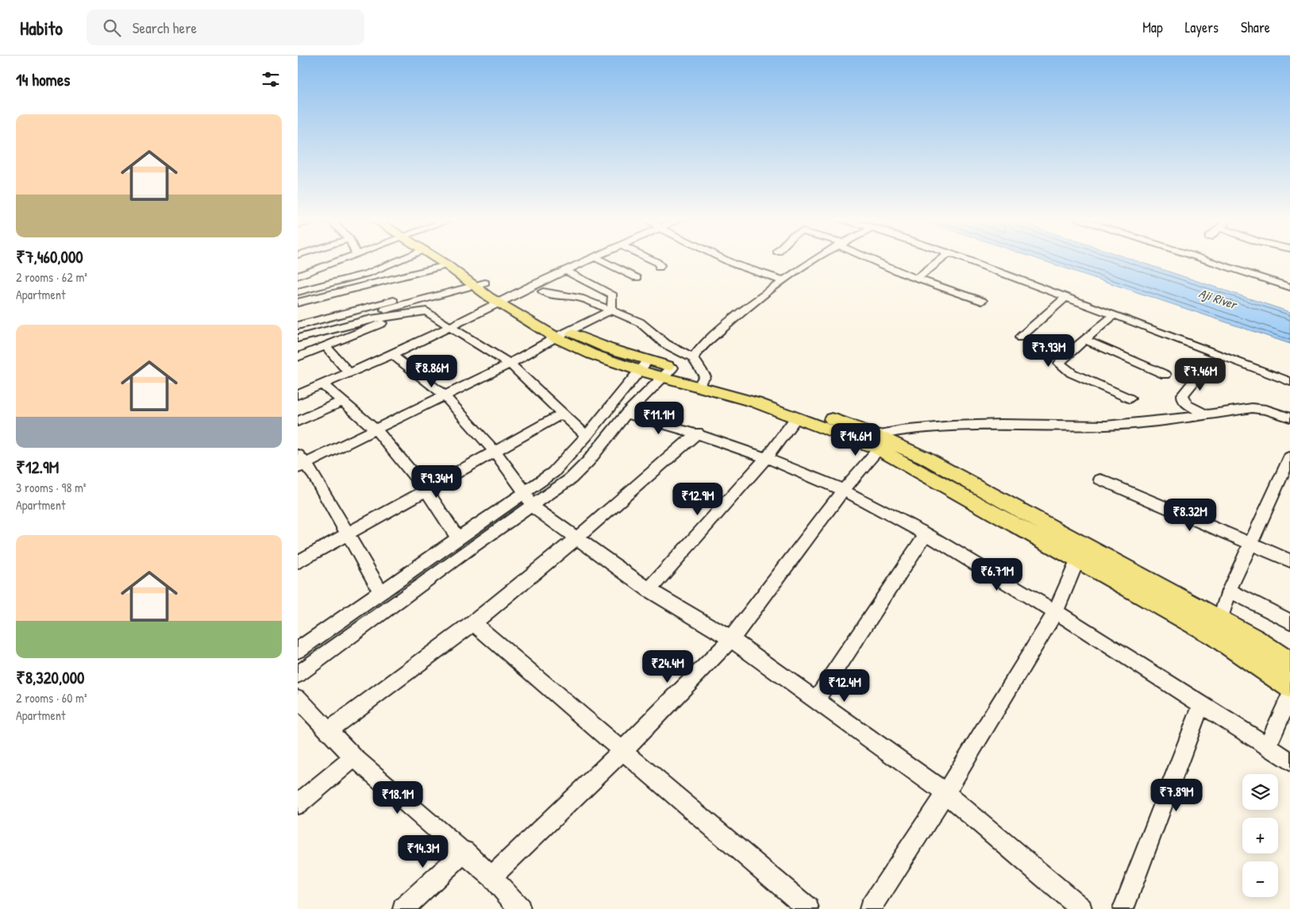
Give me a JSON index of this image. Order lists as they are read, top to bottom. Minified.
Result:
{"water":["Aji River"],"page":{"header":"Habito","search":"Search here","nav":["Map","Layers","Share"],"heading":"14 homes","list":[{"name":"₹7,460,000","note":"2 rooms · 62 m² · Apartment"},{"name":"₹12.9M","note":"3 rooms · 98 m² · Apartment"},{"name":"₹8,320,000","note":"2 rooms · 60 m² · Apartment"}],"price":["₹7.93M","₹8.86M","₹7.46M","₹11.1M","₹14.6M","₹9.34M","₹12.9M","₹8.32M","₹6.71M","₹24.4M","₹12.4M","₹7.89M","₹18.1M","₹14.3M"],"map_buttons":["+","−"]}}
